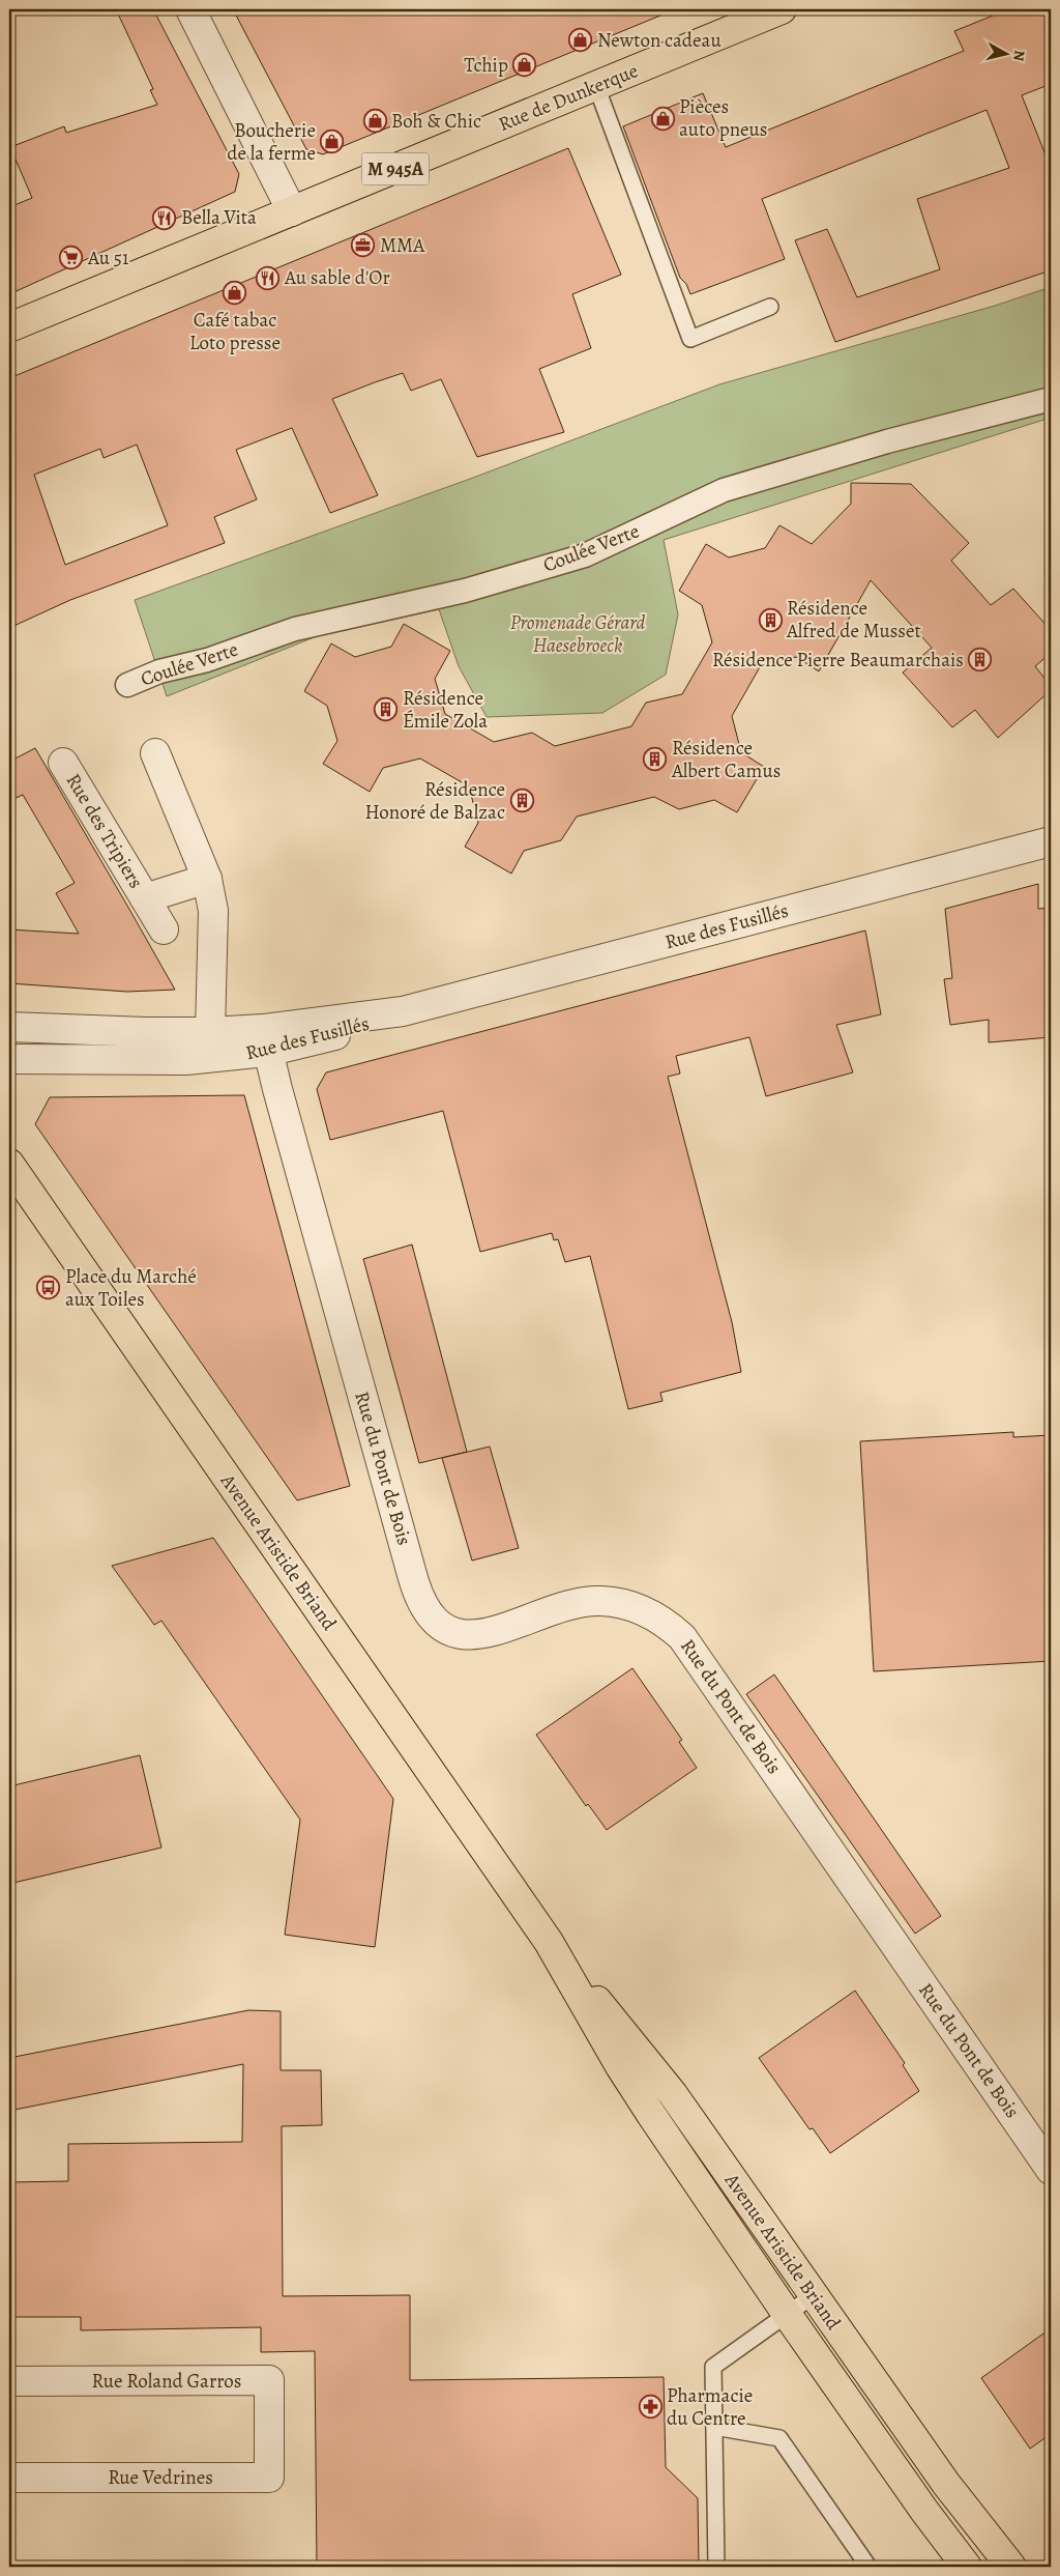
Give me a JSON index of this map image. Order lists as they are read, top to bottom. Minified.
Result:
{"streets":{"main road":["Rue de Dunkerque","M 945A","Avenue Aristide Briand"],"street":["Coulée Verte","Rue des Tripiers","Rue des Fusillés","Rue du Pont de Bois","Rue Roland Garros","Rue Vedrines"]},"crossings":[["Rue des Fusillés","Rue du Pont de Bois"],["Rue Roland Garros","Rue Vedrines"]],"parks":["Promenade Gérard Haesebroeck"],"places":{"shop":["Newton cadeau","Tchip","Pièces auto pneus","Boh & Chic","Boucherie de la ferme","Café tabac Loto presse"],"restaurant":["Bella Vita","Au sable d'Or"],"office":["MMA"],"supermarket":["Au 51"],"building":["Résidence Alfred de Musset","Résidence Pierre Beaumarchais","Résidence Émile Zola","Résidence Albert Camus","Résidence Honoré de Balzac"],"bus stop":["Place du Marché aux Toiles"],"pharmacy":["Pharmacie du Centre"]},"north":"right"}
